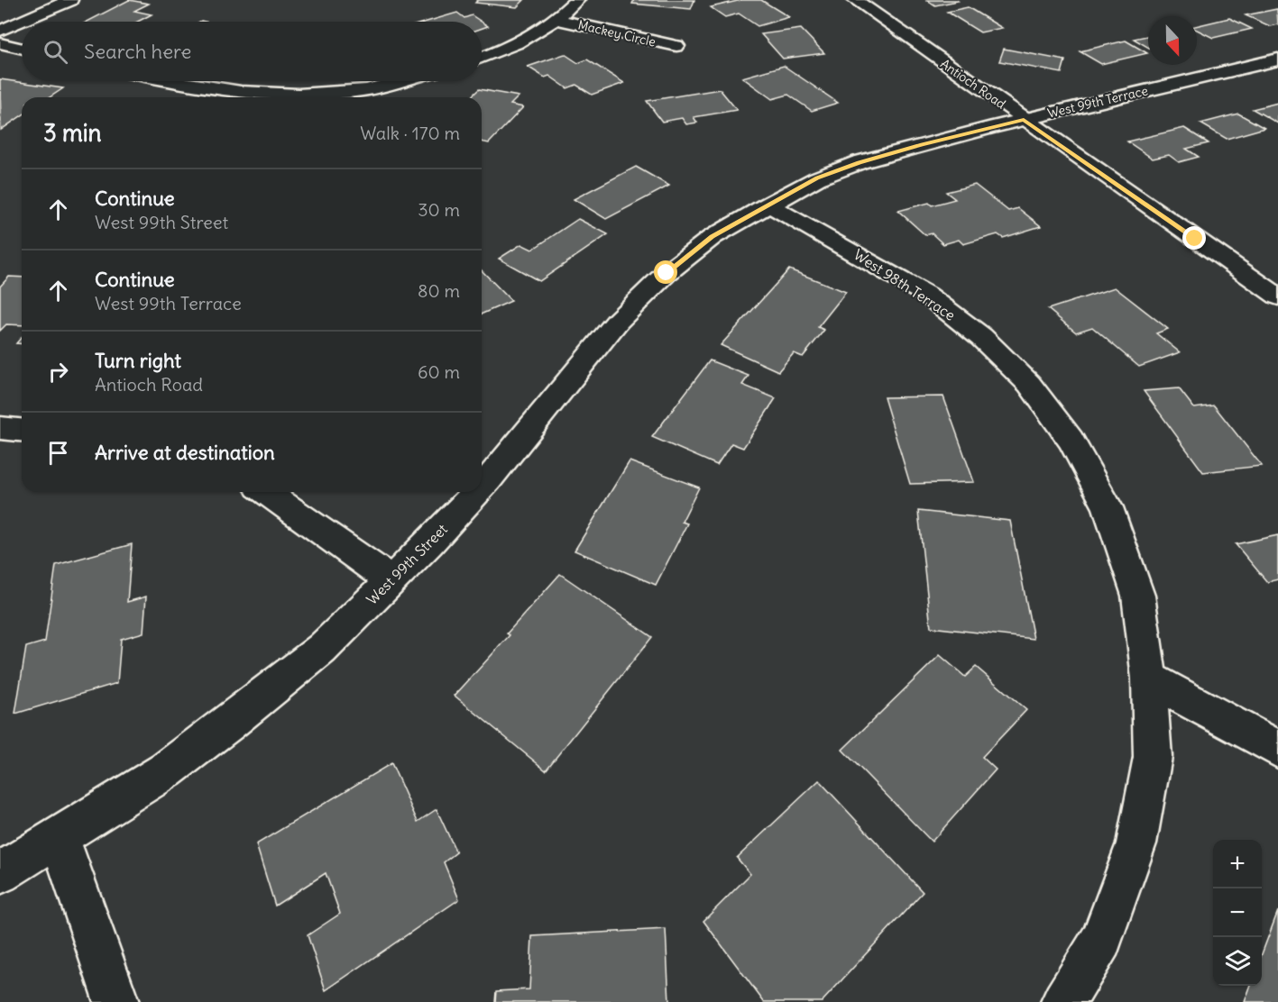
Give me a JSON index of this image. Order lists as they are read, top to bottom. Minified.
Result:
{"streets":{"street":["Mackey Circle","Antioch Road","West 99th Terrace","West 98th Terrace","West 99th Street"]},"crossings":[["Antioch Road","West 99th Terrace"],["West 99th Terrace","West 98th Terrace"],["West 99th Terrace","West 99th Street"],["West 98th Terrace","West 99th Street"]],"north":"bottom","page":{"search":"Search here","heading":["3 min","Walk · 170 m"],"list":[["Continue","West 99th Street","30 m"],["Continue","West 99th Terrace","80 m"],["Turn right","Antioch Road","60 m"],"Arrive at destination"],"map_buttons":["+","−"]}}
